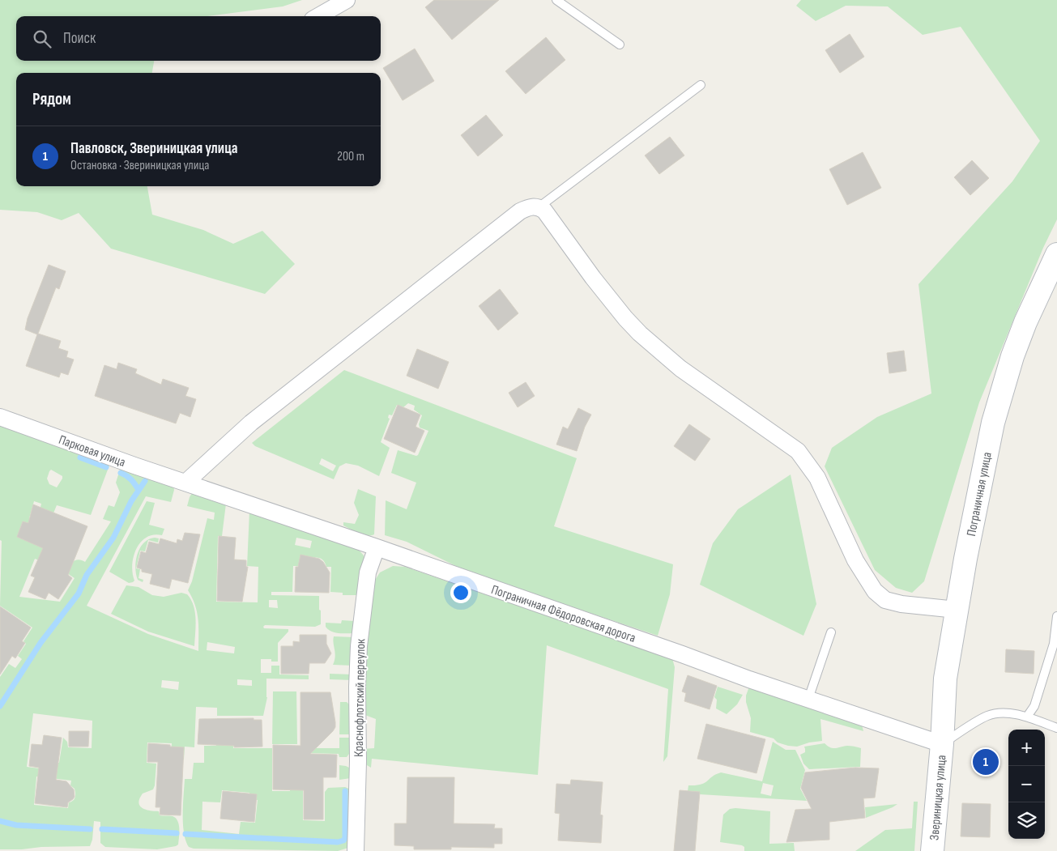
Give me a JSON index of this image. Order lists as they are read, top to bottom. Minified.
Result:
{"streets":{"street":["Парковая улица","Пограничная улица","Пограничная Фёдоровская дорога","Краснофлотский переулок","Звериницкая улица"]},"crossings":[["Парковая улица","Пограничная Фёдоровская дорога"],["Пограничная улица","Пограничная Фёдоровская дорога"],["Пограничная улица","Звериницкая улица"],["Пограничная Фёдоровская дорога","Краснофлотский переулок"],["Пограничная Фёдоровская дорога","Звериницкая улица"]],"page":{"search":"Поиск","heading":"Рядом","list":[{"mark":"1","name":"Павловск, Звериницкая улица","note":"Остановка · Звериницкая улица","value":"200 m"}],"map_buttons":["+","−"],"pins":"1"}}
